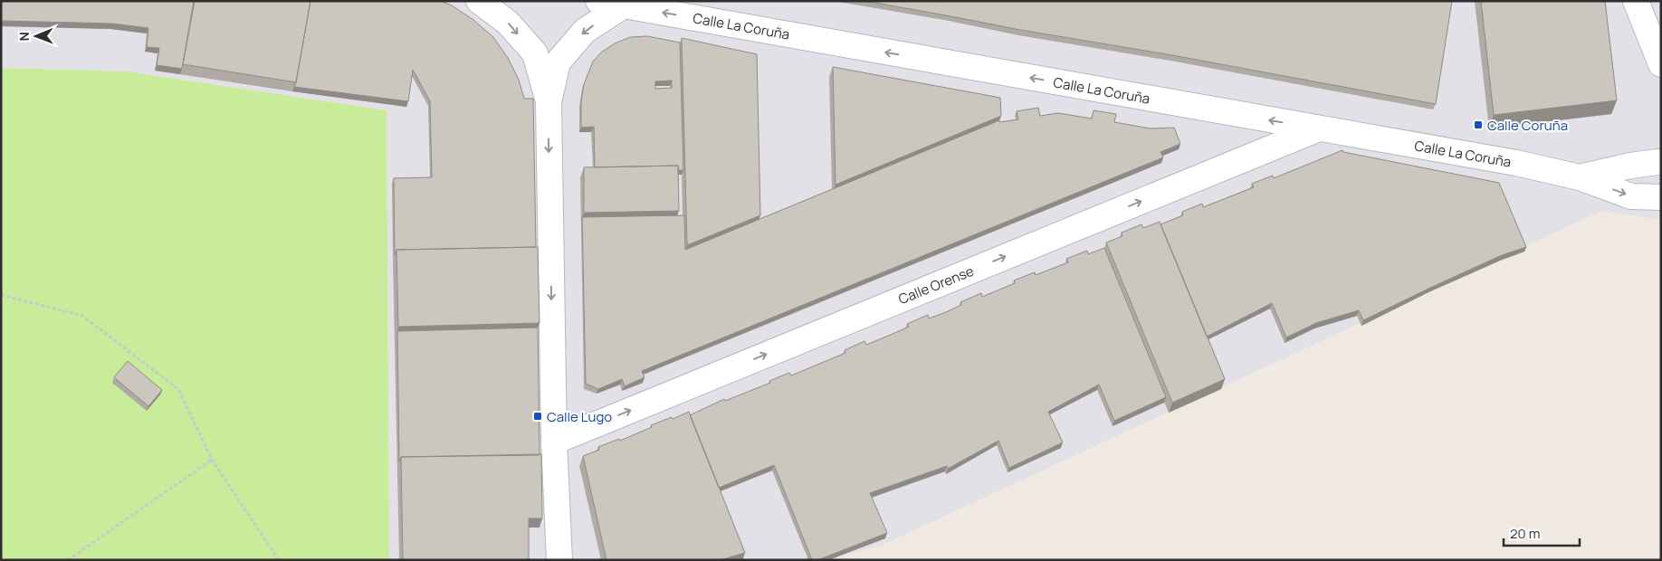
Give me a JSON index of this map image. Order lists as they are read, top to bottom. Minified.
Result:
{"streets":{"street":["Calle La Coruña","Calle Orense"]},"crossings":[["Calle La Coruña","Calle Orense"]],"one_way":["Calle Orense"],"places":{"transit":["Calle Coruña","Calle Lugo"]},"scale_bar":"20 m","north":"left"}
